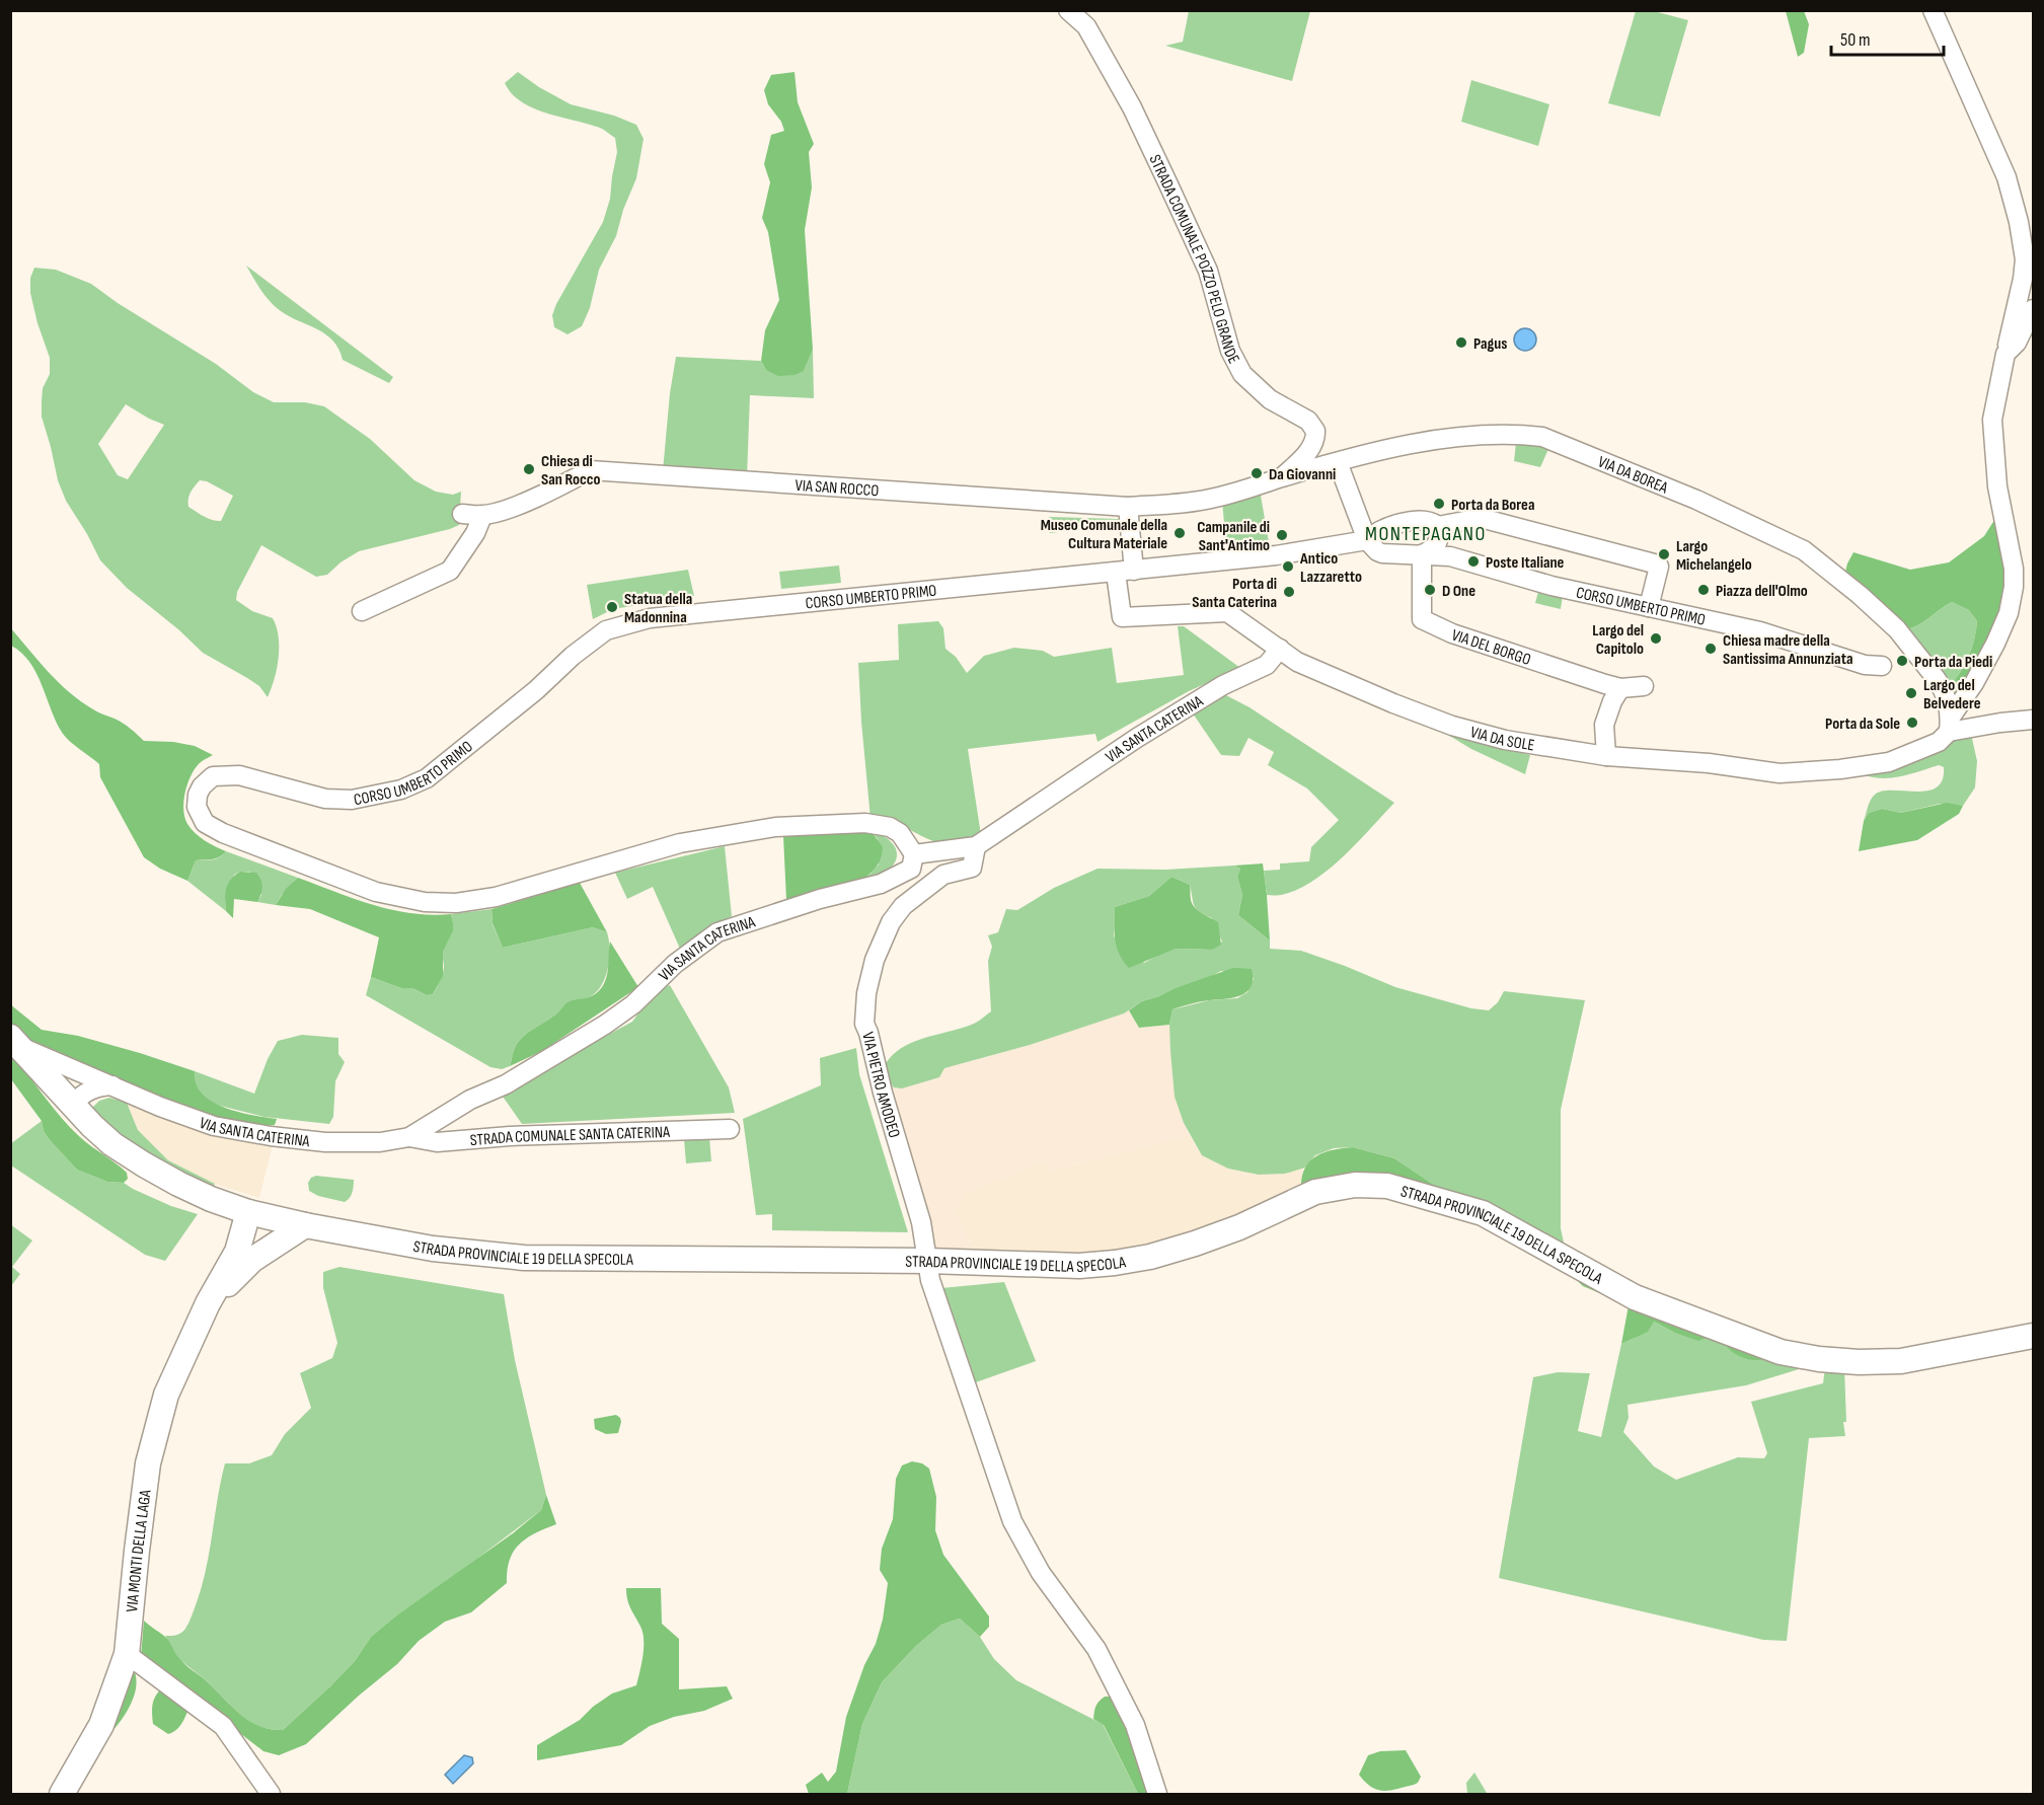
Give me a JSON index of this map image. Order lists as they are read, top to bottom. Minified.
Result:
{"streets":{"main road":["STRADA PROVINCIALE 19 DELLA SPECOLA","VIA MONTI DELLA LAGA"],"street":["STRADA COMUNALE POZZO PELO GRANDE","VIA DA BOREA","VIA SAN ROCCO","CORSO UMBERTO PRIMO","VIA DEL BORGO","VIA SANTA CATERINA","VIA DA SOLE","VIA PIETRO AMODEO","STRADA COMUNALE SANTA CATERINA"]},"crossings":[["STRADA COMUNALE POZZO PELO GRANDE","VIA DA BOREA"],["VIA DA BOREA","VIA SAN ROCCO"],["VIA DA BOREA","VIA DA SOLE"],["CORSO UMBERTO PRIMO","VIA DEL BORGO"],["CORSO UMBERTO PRIMO","VIA SANTA CATERINA"],["CORSO UMBERTO PRIMO","VIA DA SOLE"],["VIA SANTA CATERINA","VIA DA SOLE"],["VIA SANTA CATERINA","VIA PIETRO AMODEO"],["VIA SANTA CATERINA","STRADA COMUNALE SANTA CATERINA"],["VIA SANTA CATERINA","STRADA PROVINCIALE 19 DELLA SPECOLA"],["VIA PIETRO AMODEO","STRADA PROVINCIALE 19 DELLA SPECOLA"],["STRADA PROVINCIALE 19 DELLA SPECOLA","VIA MONTI DELLA LAGA"]],"districts":["MONTEPAGANO"],"places":["Pagus","Chiesa di San Rocco","Da Giovanni","Porta da Borea","Museo Comunale della Cultura Materiale","Campanile di Sant'Antimo","Largo Michelangelo","Poste Italiane","Antico Lazzaretto","D One","Piazza dell'Olmo","Porta di Santa Caterina","Statua della Madonnina","Largo del Capitolo","Chiesa madre della Santissima Annunziata","Porta da Piedi","Largo del Belvedere","Porta da Sole"],"scale_bar":"50 m"}
